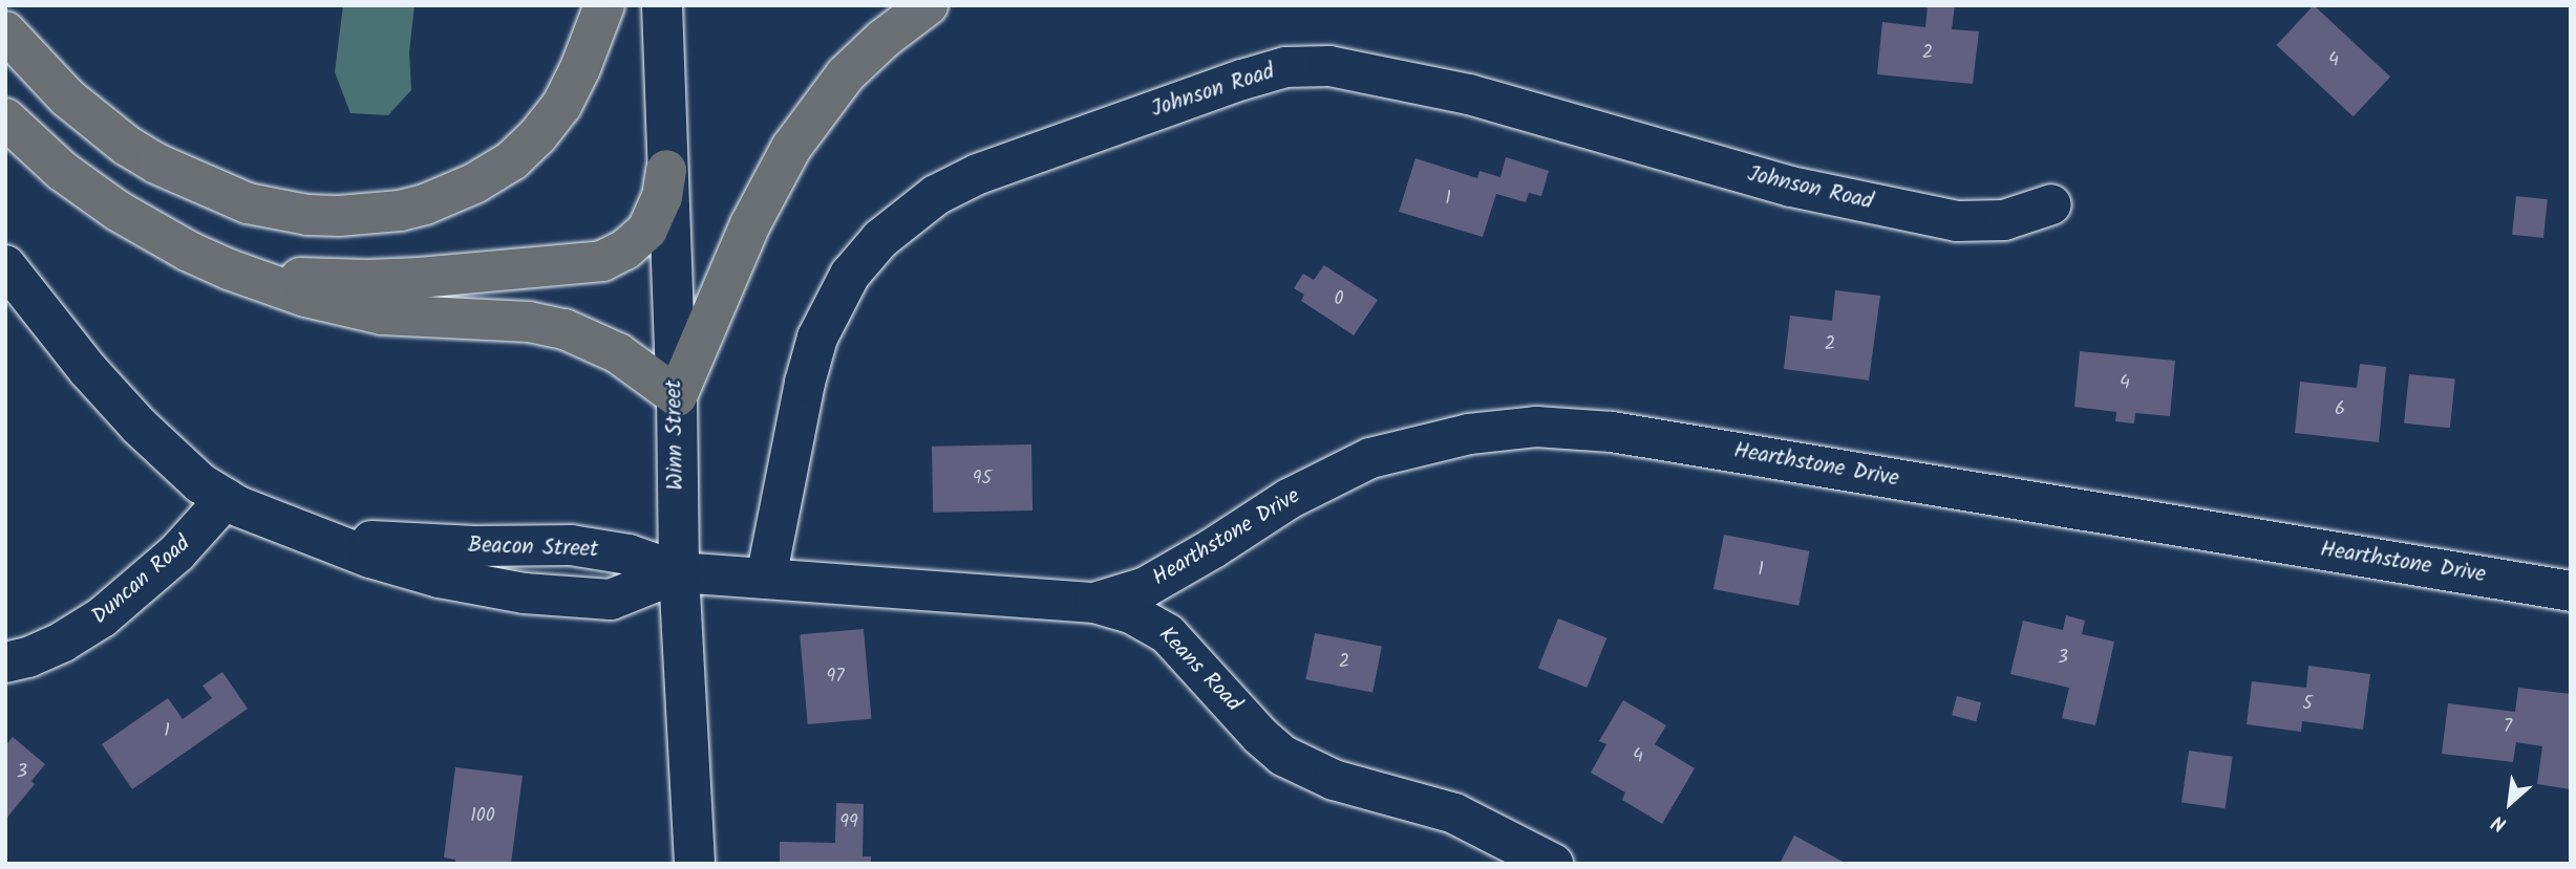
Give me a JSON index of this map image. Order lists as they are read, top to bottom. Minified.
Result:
{"streets":{"street":["Johnson Road","Winn Street","Hearthstone Drive","Beacon Street","Duncan Road","Keans Road"]},"crossings":[["Johnson Road","Keans Road"],["Winn Street","Beacon Street"],["Winn Street","Keans Road"],["Hearthstone Drive","Keans Road"],["Beacon Street","Duncan Road"],["Beacon Street","Keans Road"]],"house_numbers":["2","4","1","0","2","4","6","95","1","3","2","97","5","7","1","4","3","100","99"],"north":"bottom left"}
